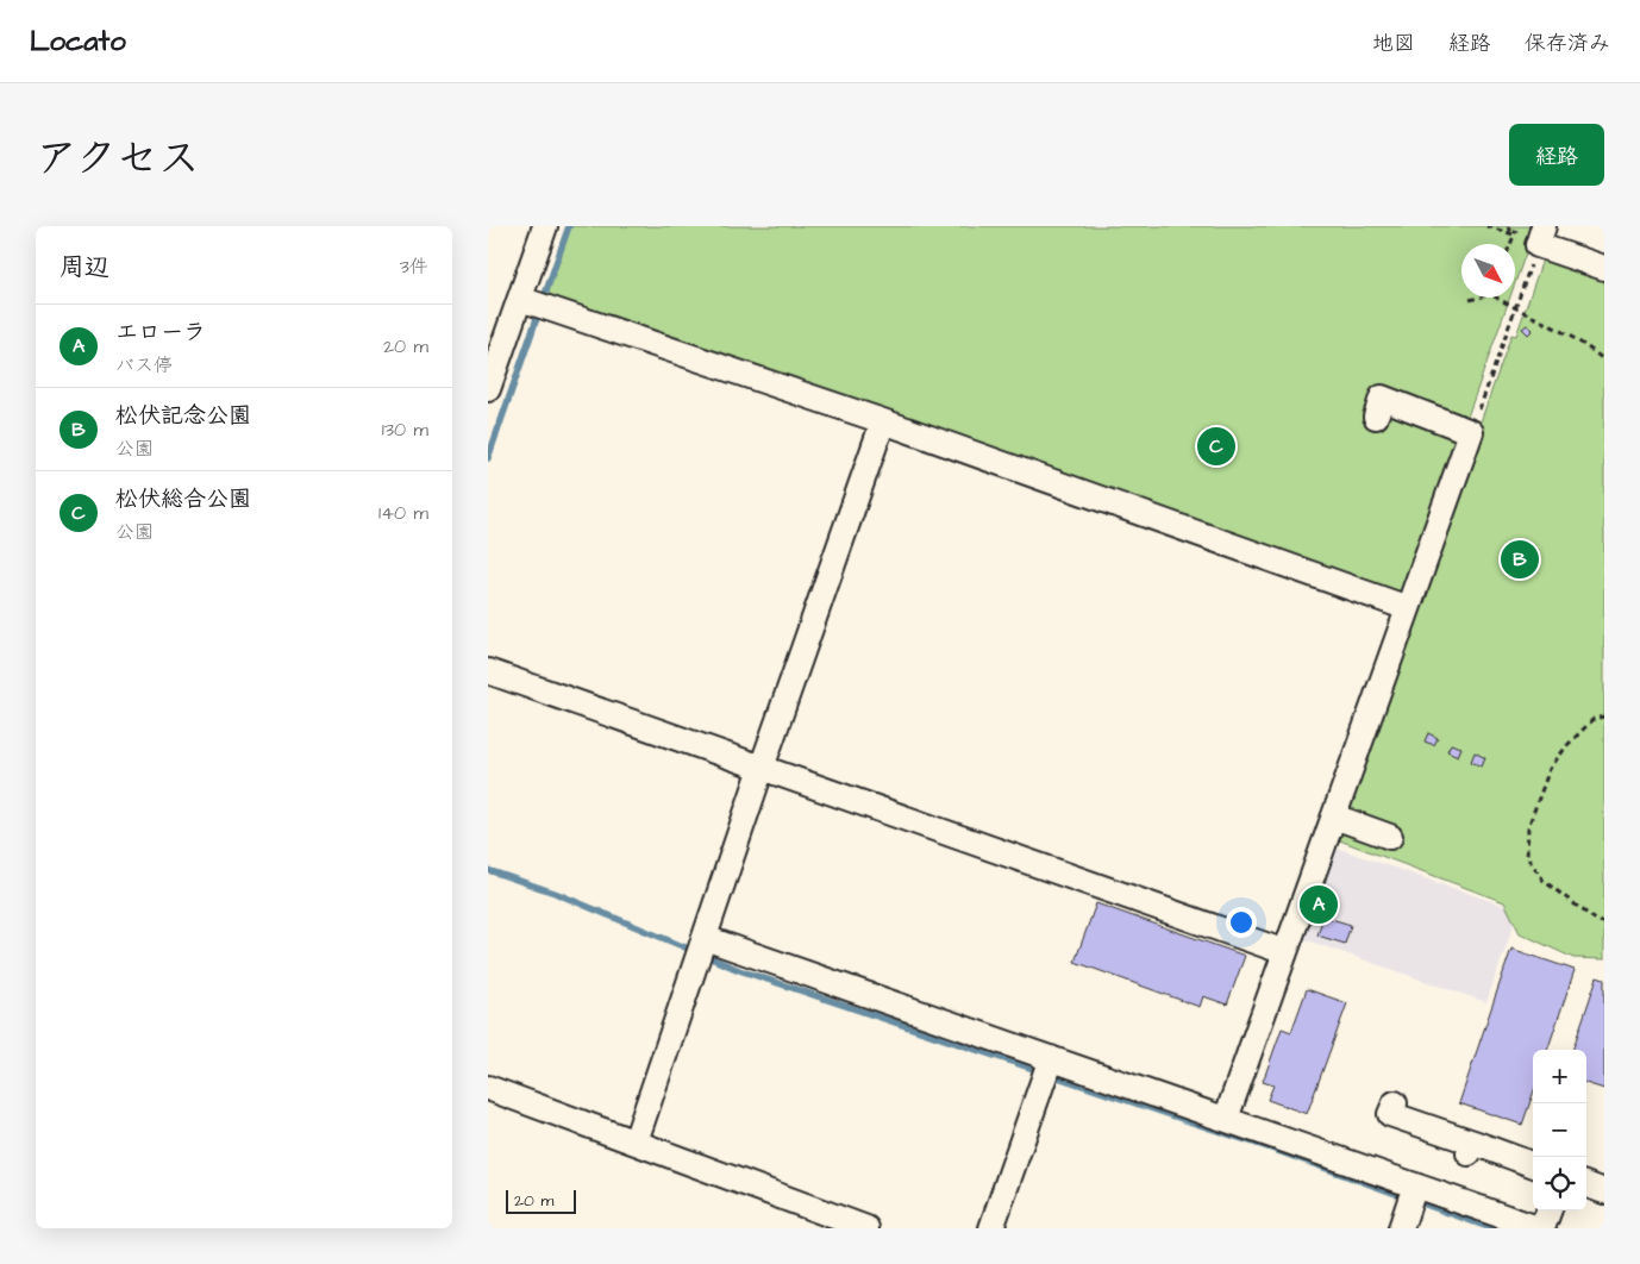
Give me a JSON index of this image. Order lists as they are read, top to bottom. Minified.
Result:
{"scale_bar":"20 m","north":"bottom right","page":{"header":"Locato","nav":["地図","経路","保存済み"],"title":"アクセス","buttons":"経路","heading":["周辺","3件"],"list":[{"mark":"A","name":"エローラ","note":"バス停","value":"20 m"},{"mark":"B","name":"松伏記念公園","note":"公園","value":"130 m"},{"mark":"C","name":"松伏総合公園","note":"公園","value":"140 m"}],"pins":["C","B","A"],"map_buttons":["+","−"],"scale":"20 m"}}
